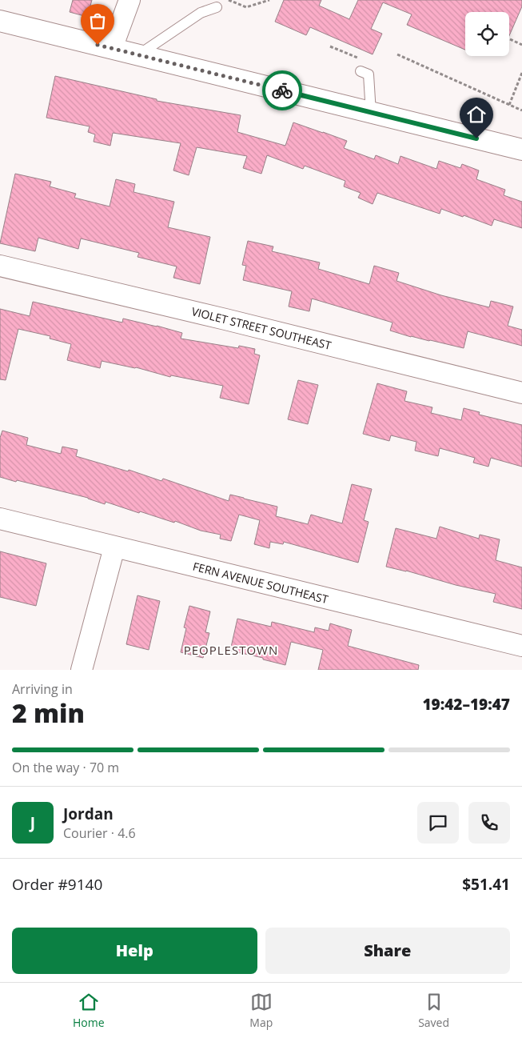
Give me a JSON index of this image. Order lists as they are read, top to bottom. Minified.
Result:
{"streets":{"street":["VIOLET STREET SOUTHEAST","FERN AVENUE SOUTHEAST"]},"districts":["PEOPLESTOWN"],"page":{"heading":["2 min","Arriving in","19:42–19:47"],"panel":["Jordan","Courier · 4.6","Order #9140","$51.41"],"bar":"On the way · 70 m","round":"J","buttons":["Help","Share"],"tabs":["Home","Map","Saved"]}}
